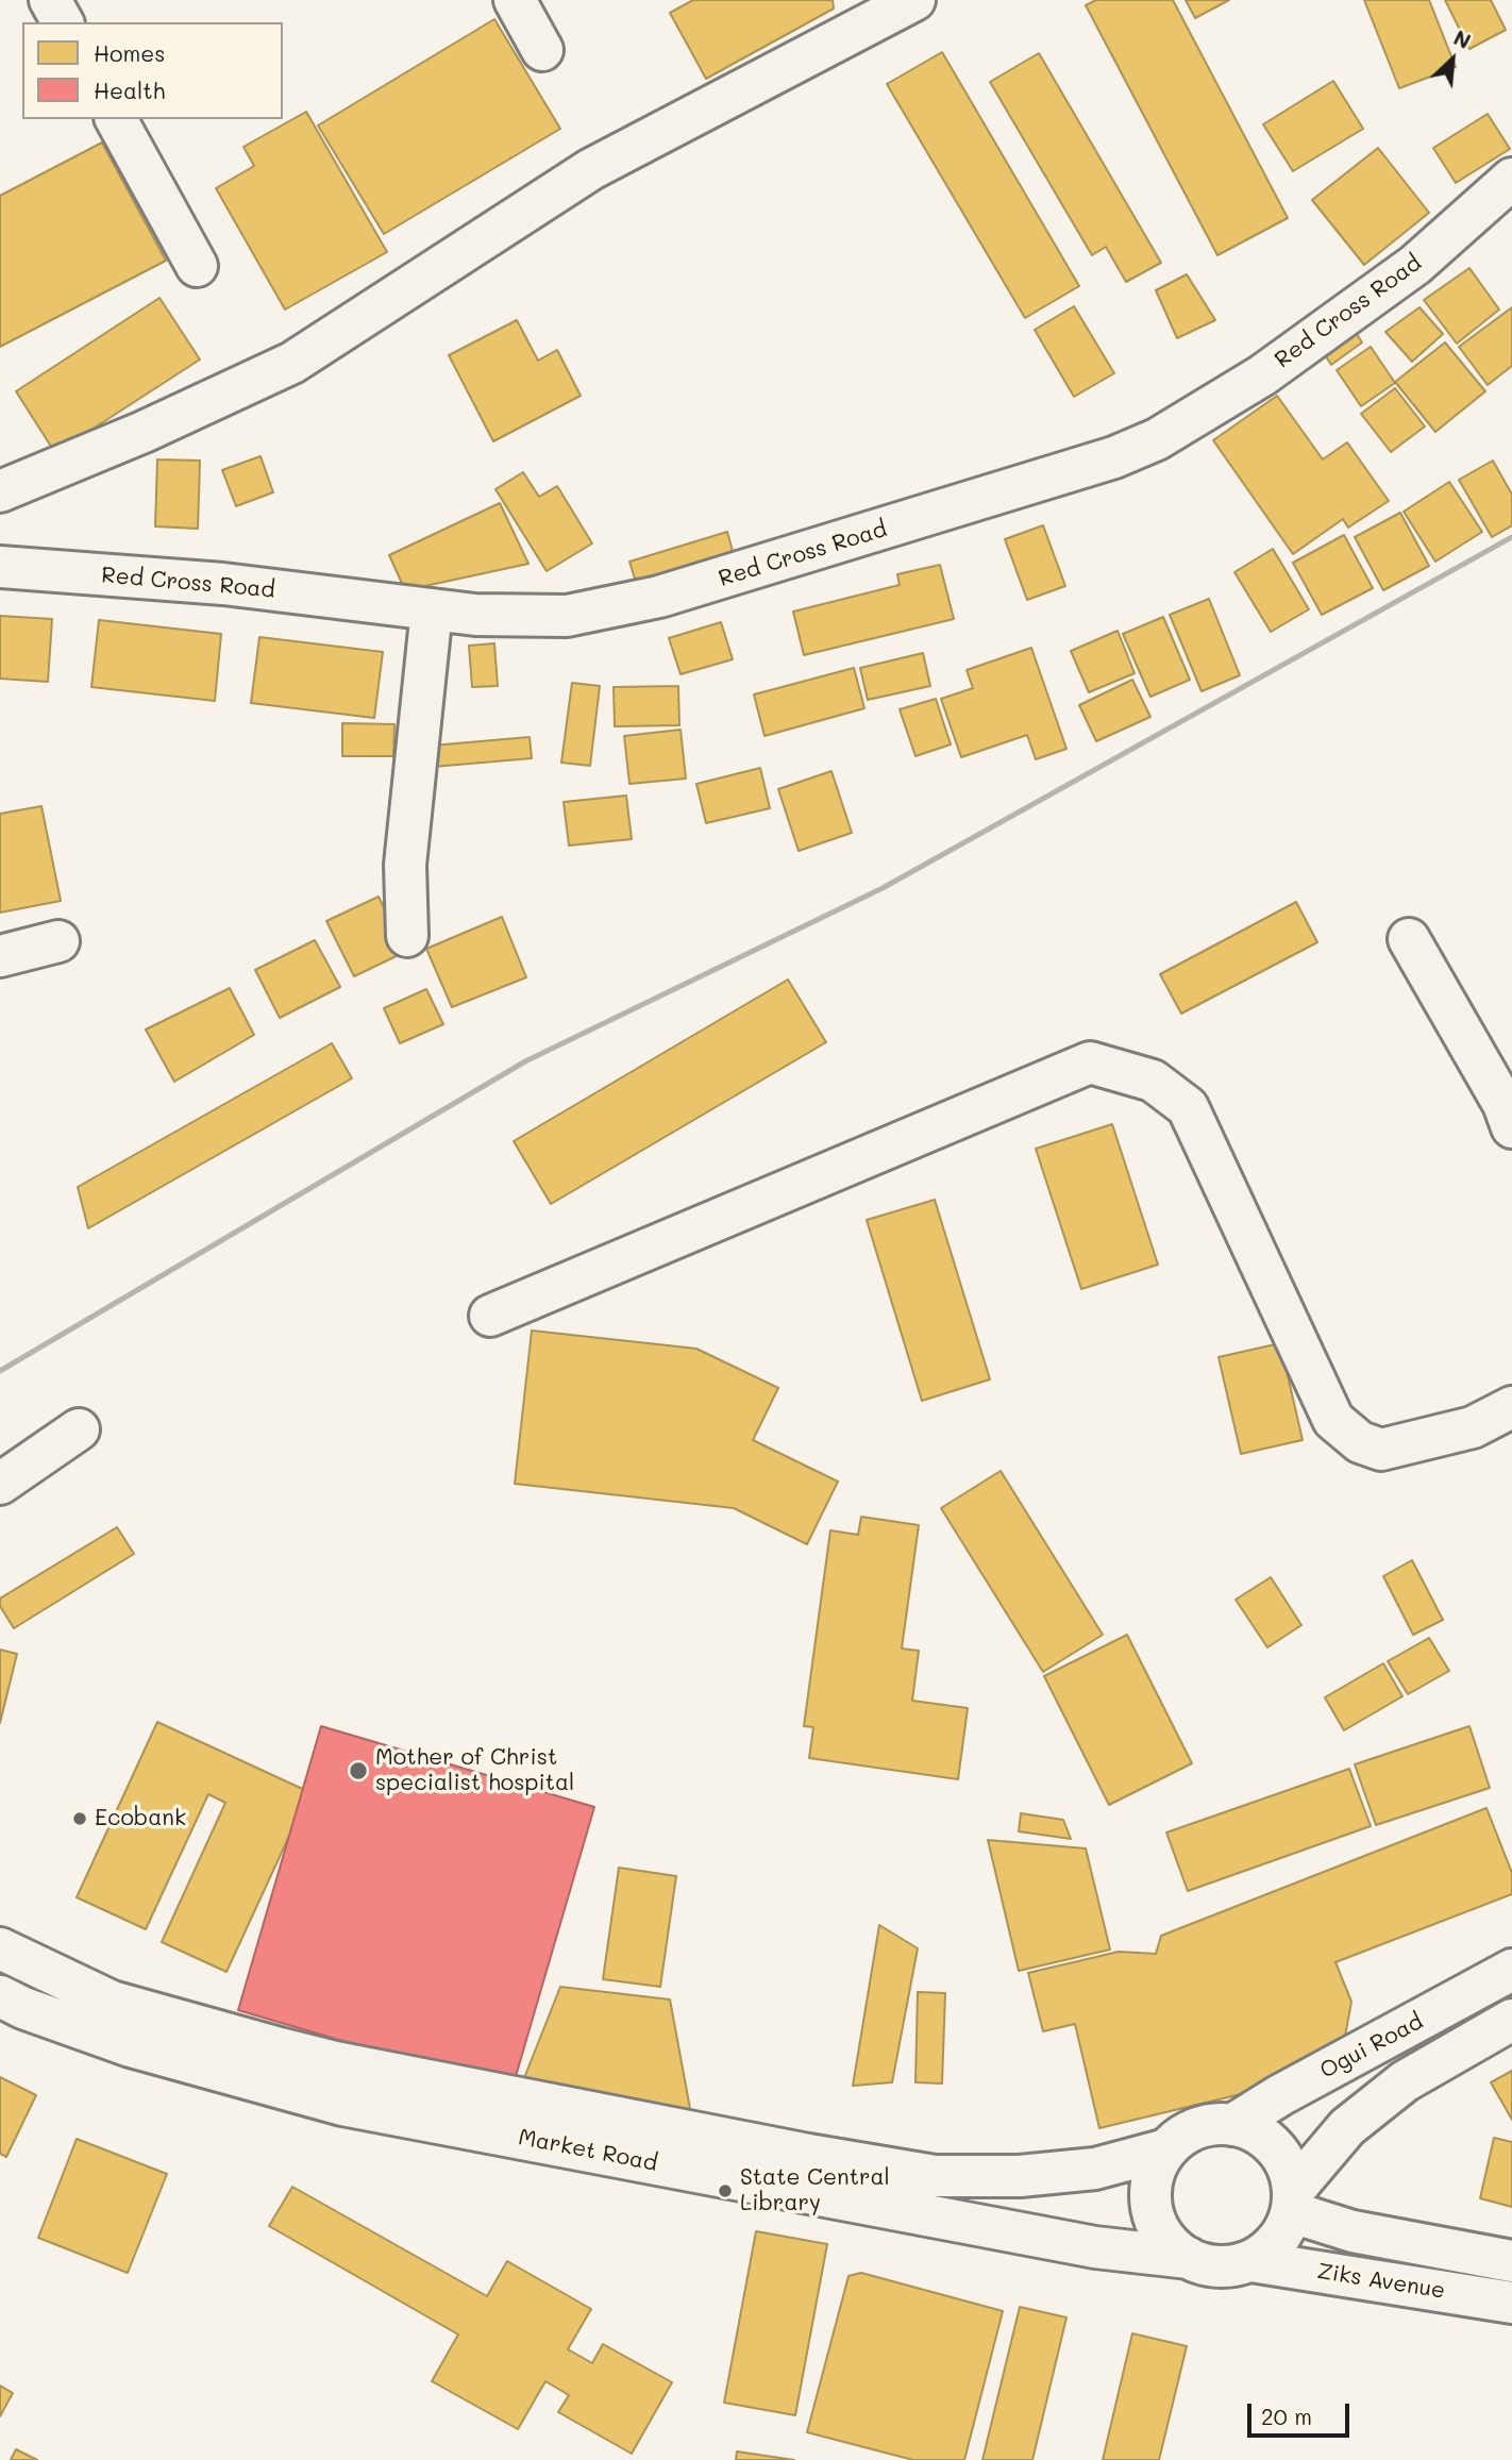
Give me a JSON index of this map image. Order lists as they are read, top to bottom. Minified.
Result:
{"streets":{"street":["Red Cross Road","Ogui Road","Market Road","Ziks Avenue"]},"crossings":[["Ogui Road","Market Road"],["Ogui Road","Ziks Avenue"],["Market Road","Ziks Avenue"]],"places":["Mother of Christ specialist hospital","Ecobank","State Central Library"],"legend":["Homes","Health"],"scale_bar":"20 m","north":"top right"}
